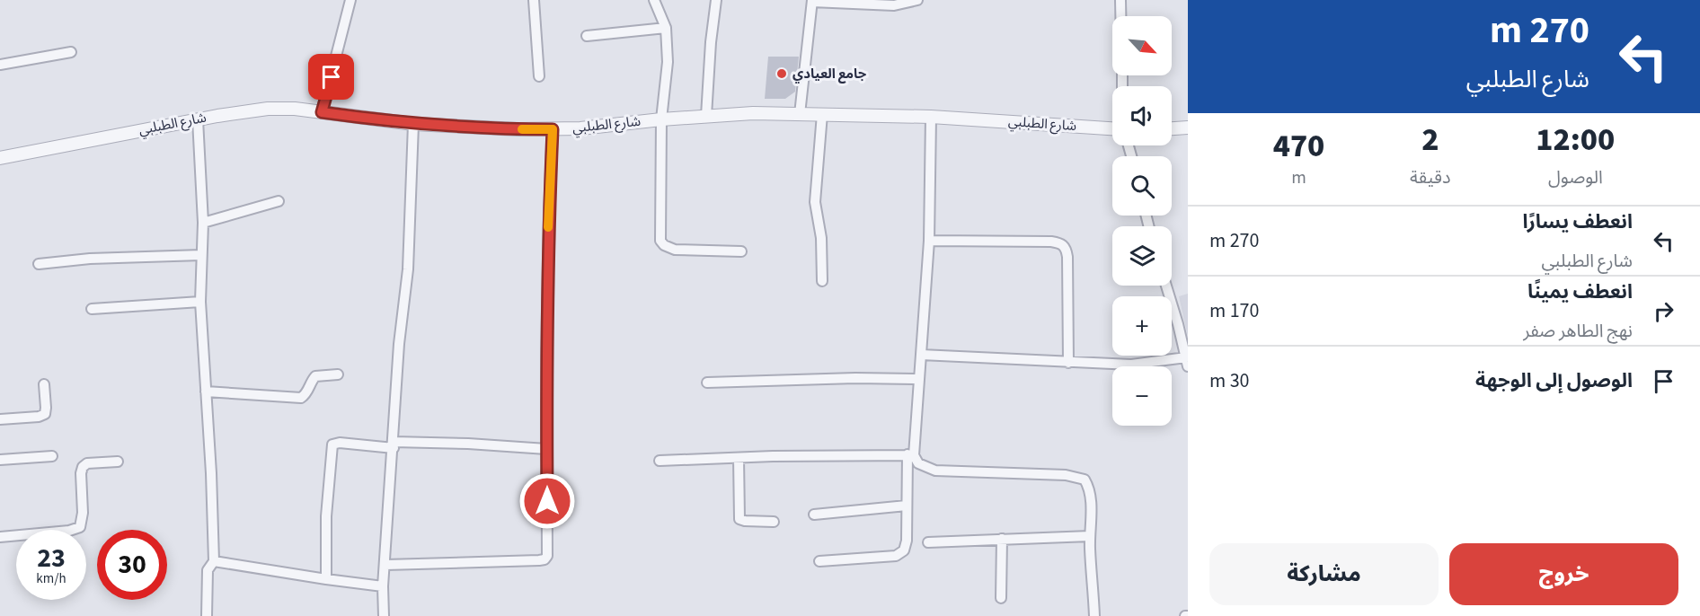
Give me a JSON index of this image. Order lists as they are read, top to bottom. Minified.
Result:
{"streets":{"street":["شارع الطبلبي"]},"places":["جامع العيادي"],"north":"bottom right","page":{"turn":["270 m","شارع الطبلبي"],"map_buttons":["+","−"],"eta":["12:00","الوصول","2","دقيقة","470","m"],"list":[{"name":"انعطف يسارًا","note":"شارع الطبلبي","value":"270 m"},{"name":"انعطف يمينًا","note":"نهج الطاهر صفر","value":"170 m"},{"name":"الوصول إلى الوجهة","value":"30 m"}],"speed":"23 km/h","limit":"30","buttons":["خروج","مشاركة"]}}
